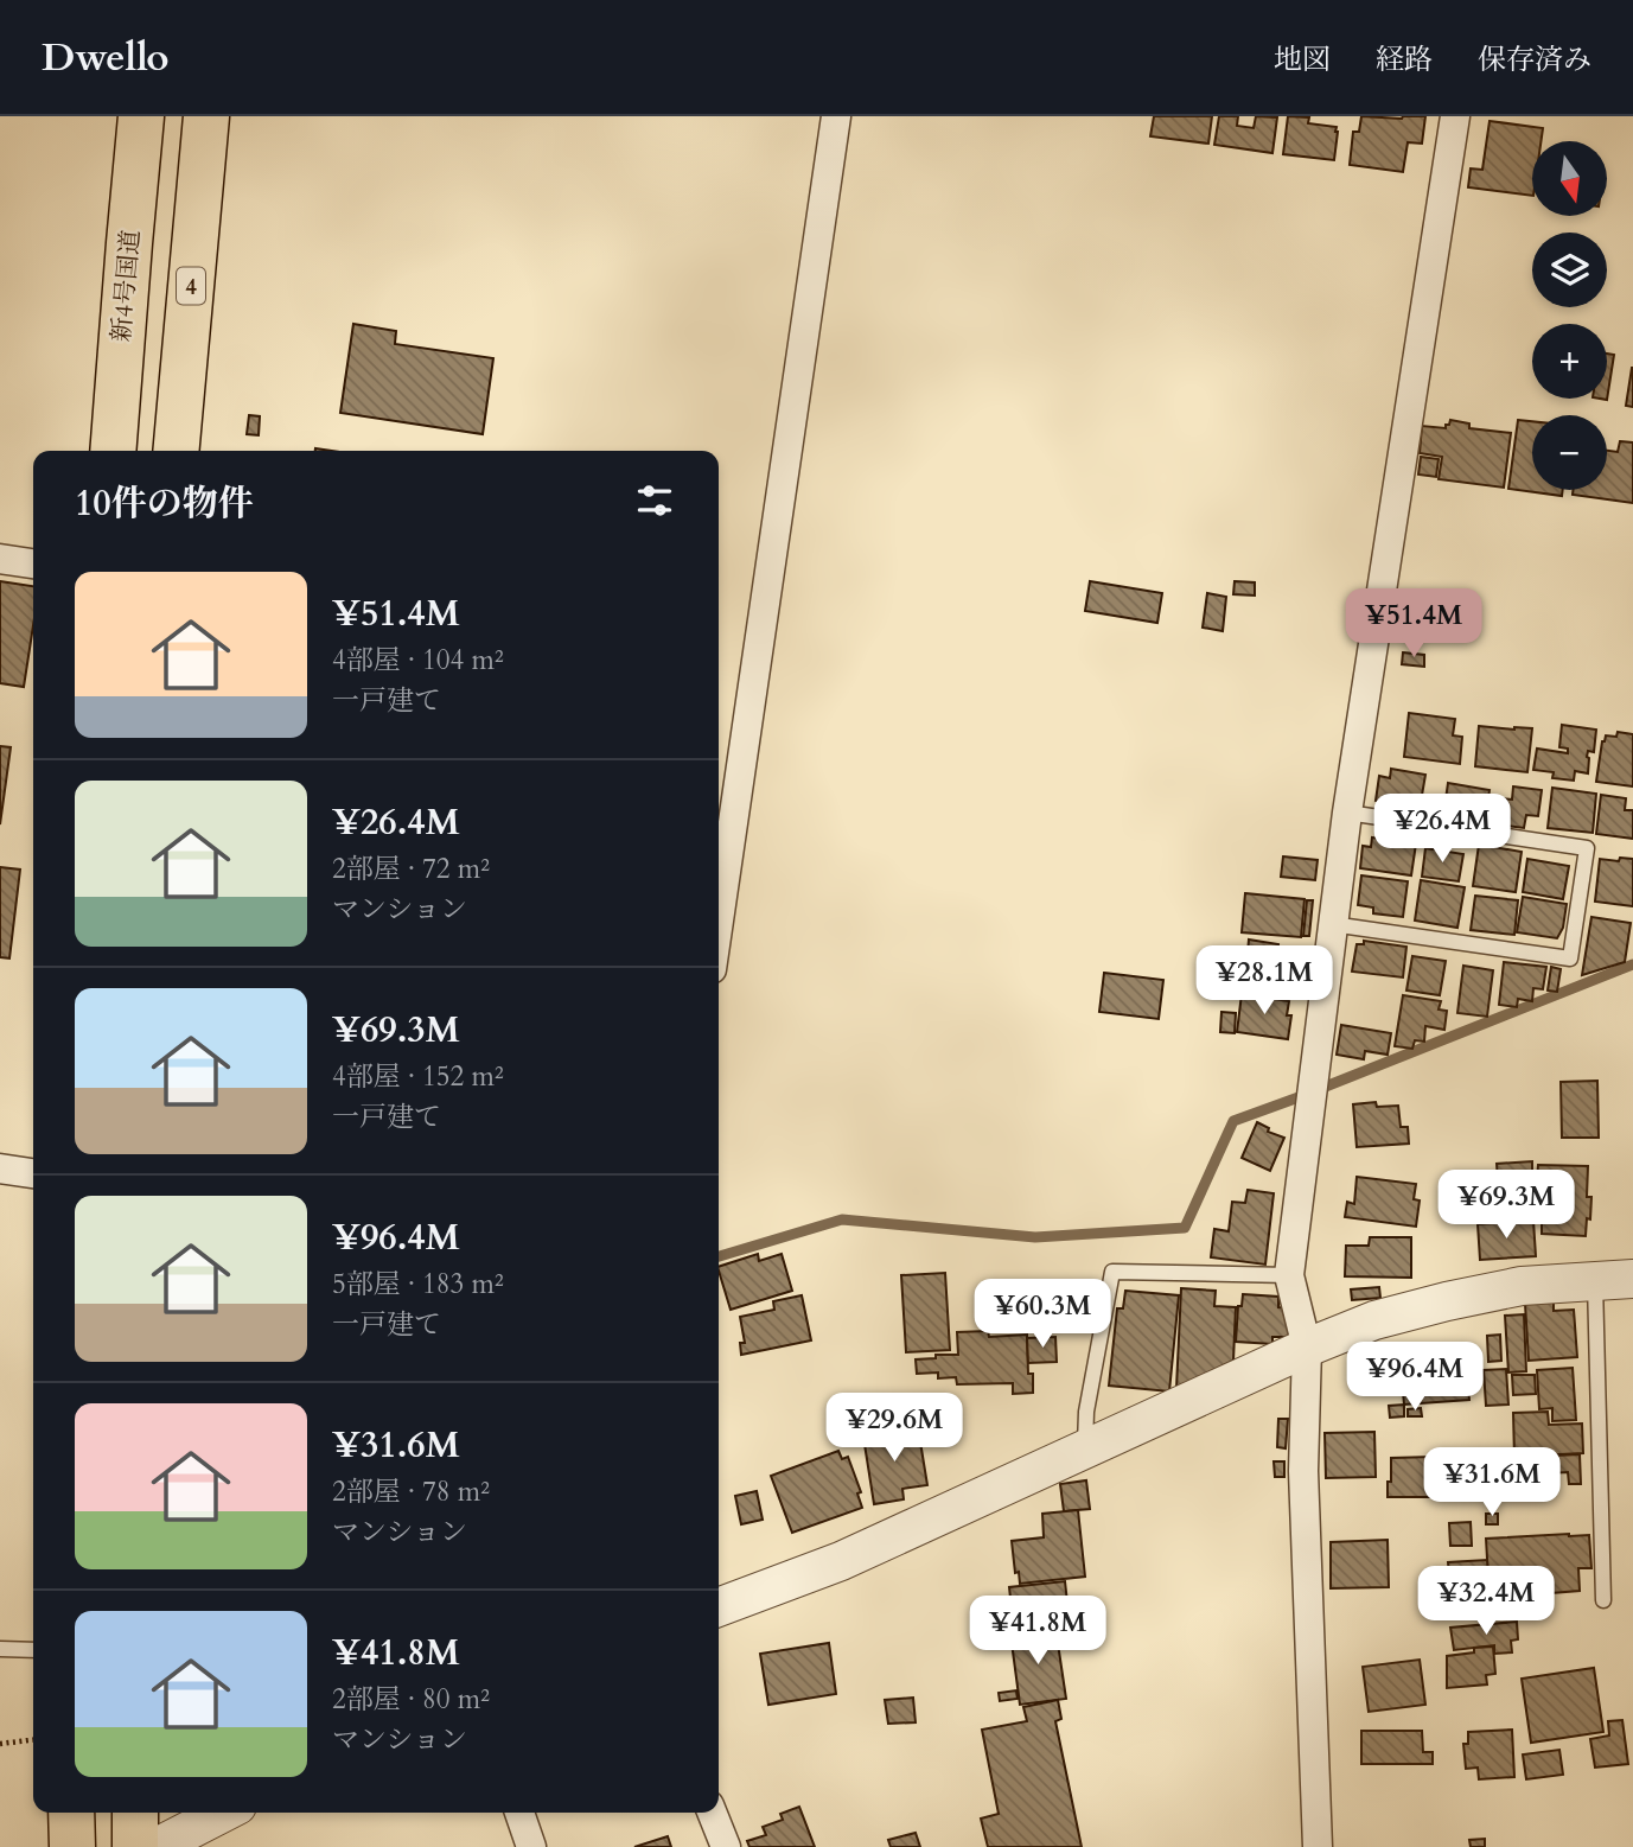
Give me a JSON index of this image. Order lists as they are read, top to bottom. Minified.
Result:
{"streets":{"highway":["新4号国道","4"]},"north":"bottom","page":{"header":"Dwello","nav":["地図","経路","保存済み"],"map_buttons":["+","−"],"heading":"10件の物件","list":[{"name":"¥51.4M","note":"4部屋 · 104 m² · 一戸建て"},{"name":"¥26.4M","note":"2部屋 · 72 m² · マンション"},{"name":"¥69.3M","note":"4部屋 · 152 m² · 一戸建て"},{"name":"¥96.4M","note":"5部屋 · 183 m² · 一戸建て"},{"name":"¥31.6M","note":"2部屋 · 78 m² · マンション"},{"name":"¥41.8M","note":"2部屋 · 80 m² · マンション"}],"price":["¥51.4M","¥26.4M","¥28.1M","¥69.3M","¥60.3M","¥96.4M","¥29.6M","¥31.6M","¥32.4M","¥41.8M"]}}
